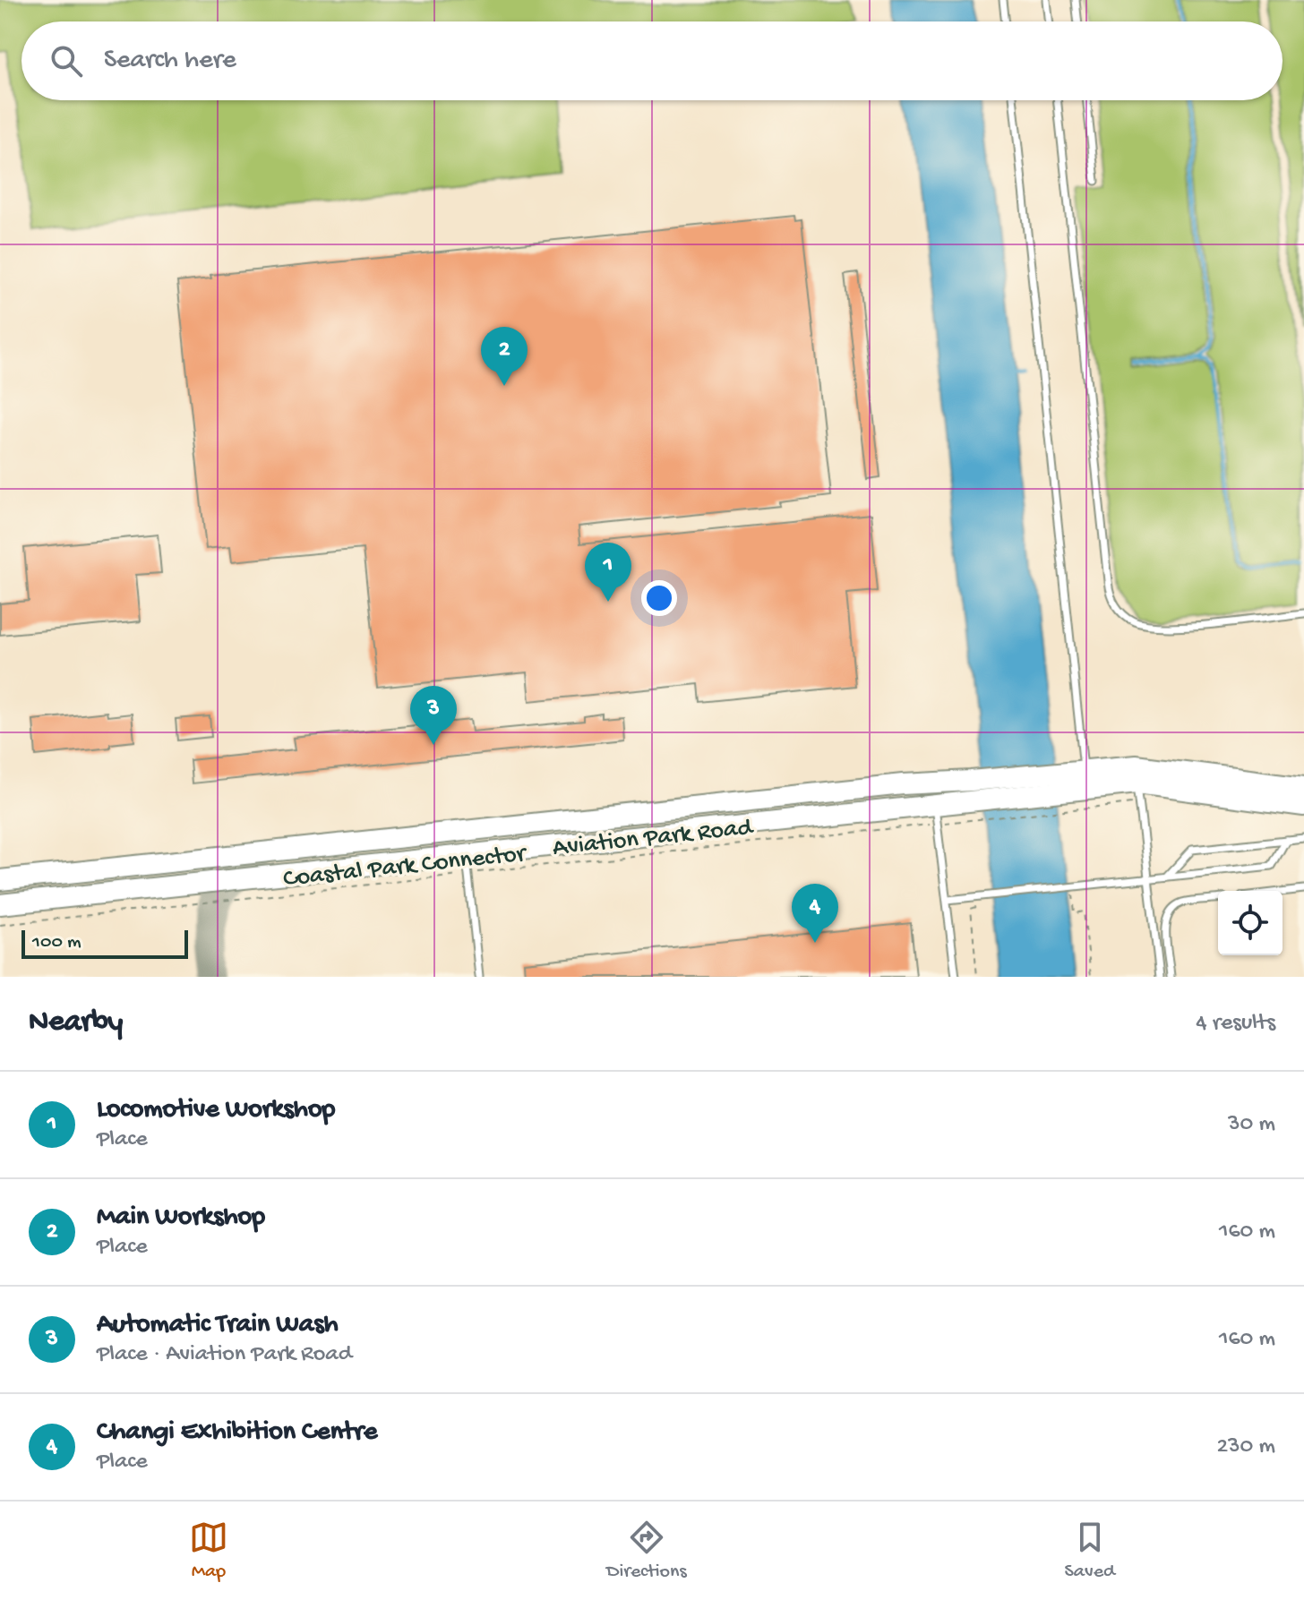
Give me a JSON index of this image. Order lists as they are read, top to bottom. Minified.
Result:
{"streets":{"main road":["Aviation Park Road"],"path":["Coastal Park Connector"]},"crossings":[["Aviation Park Road","Coastal Park Connector"]],"scale_bar":"100 m","page":{"search":"Search here","pins":["2","1","3","4"],"scale":"100 m","heading":["Nearby","4 results"],"list":[{"mark":"1","name":"Locomotive Workshop","note":"Place","value":"30 m"},{"mark":"2","name":"Main Workshop","note":"Place","value":"160 m"},{"mark":"3","name":"Automatic Train Wash","note":"Place · Aviation Park Road","value":"160 m"},{"mark":"4","name":"Changi Exhibition Centre","note":"Place","value":"230 m"}],"nav":["Map","Directions","Saved"]}}
